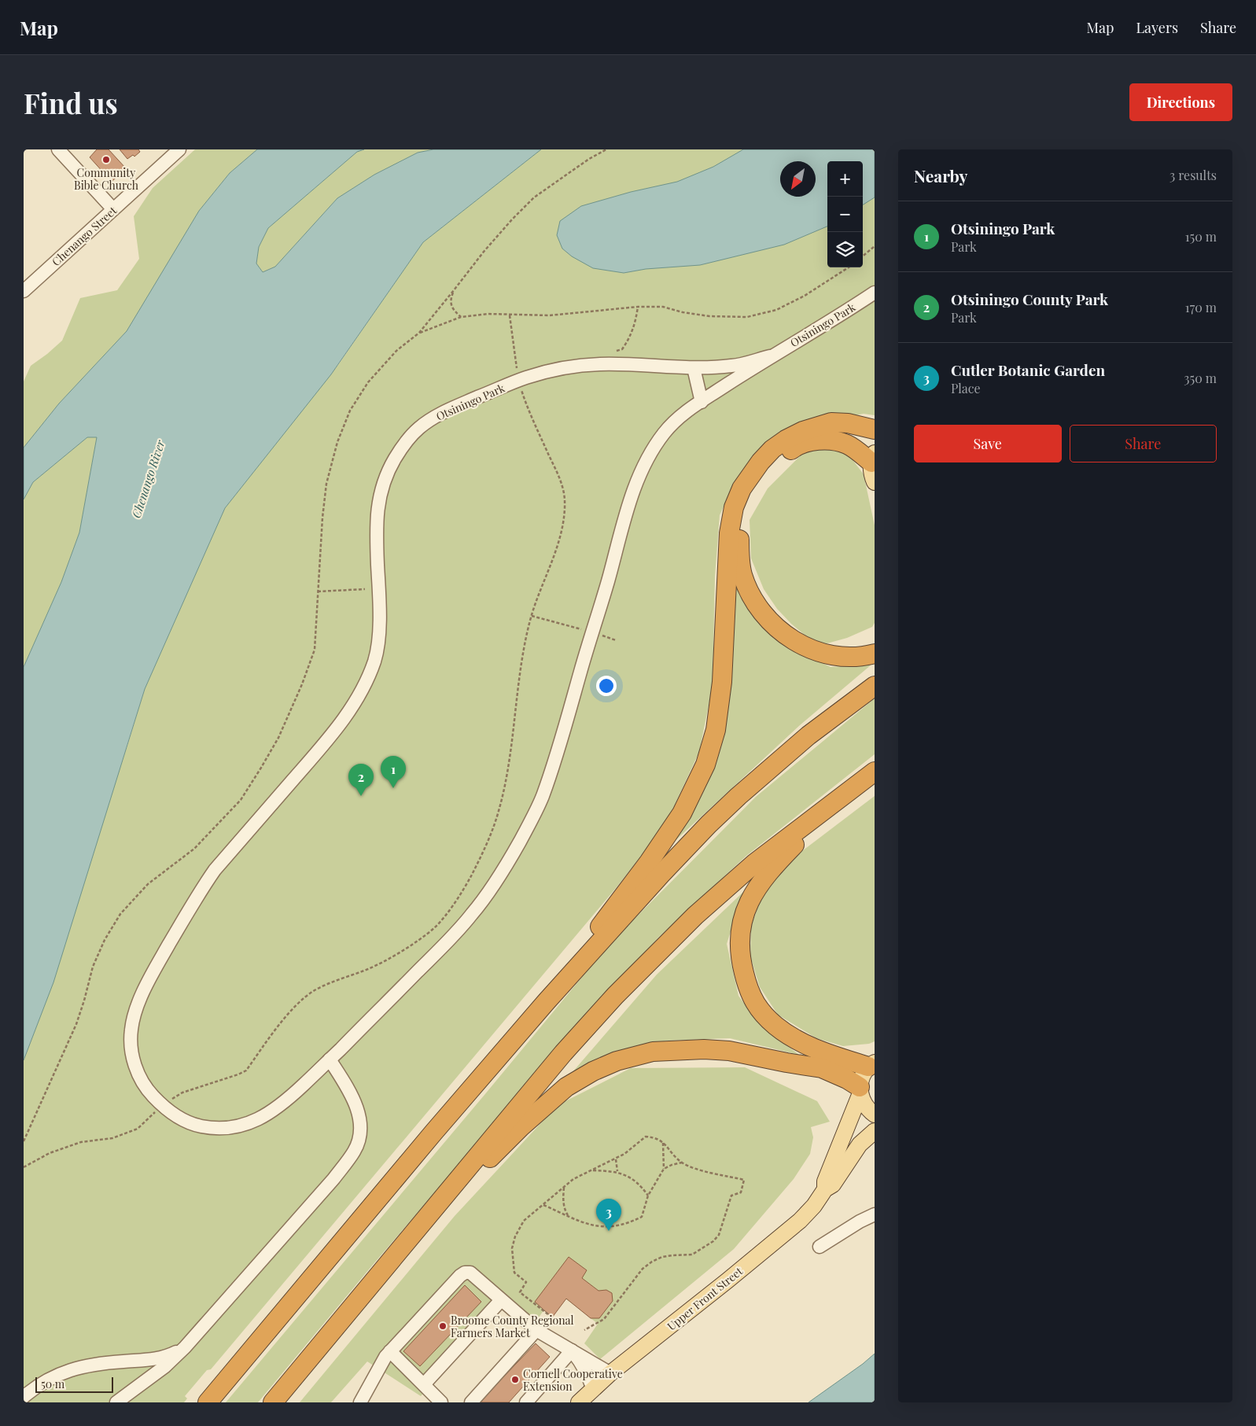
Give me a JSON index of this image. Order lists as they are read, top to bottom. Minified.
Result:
{"streets":{"main road":["Upper Front Street"],"street":["Chenango Street","Otsiningo Park"]},"water":["Chenango River"],"places":["Community Bible Church","Broome County Regional Farmers Market","Cornell Cooperative Extension"],"scale_bar":"50 m","north":"bottom left","page":{"header":"Map","nav":["Map","Layers","Share"],"buttons":["Directions",["Save","Share"]],"title":"Find us","heading":["Nearby","3 results"],"map_buttons":["+","−"],"list":[{"mark":"1","name":"Otsiningo Park","note":"Park","value":"150 m"},{"mark":"2","name":"Otsiningo County Park","note":"Park","value":"170 m"},{"mark":"3","name":"Cutler Botanic Garden","note":"Place","value":"350 m"}],"pins":["1","2","3"],"scale":"50 m"}}
